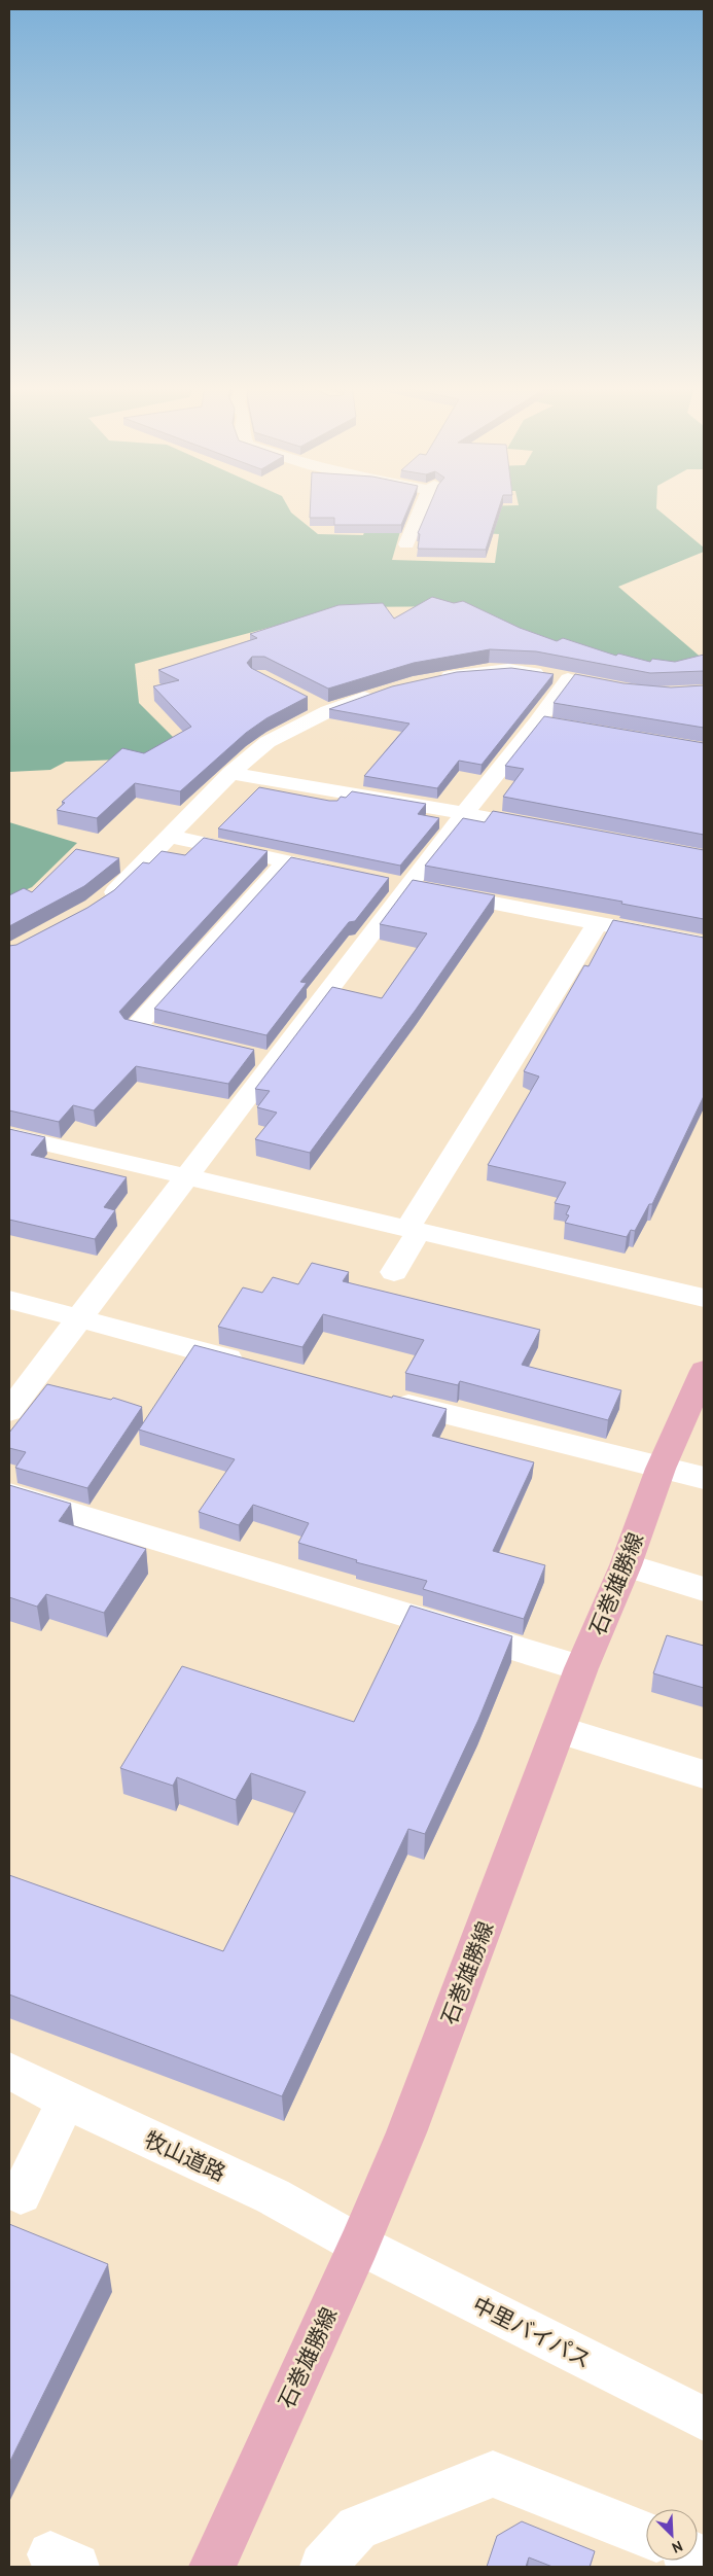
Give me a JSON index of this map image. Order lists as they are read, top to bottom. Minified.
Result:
{"streets":{"main road":["石巻雄勝線"],"street":["牧山道路","中里バイパス"]},"crossings":[["石巻雄勝線","牧山道路"],["石巻雄勝線","中里バイパス"],["牧山道路","中里バイパス"]],"north":"bottom right"}
